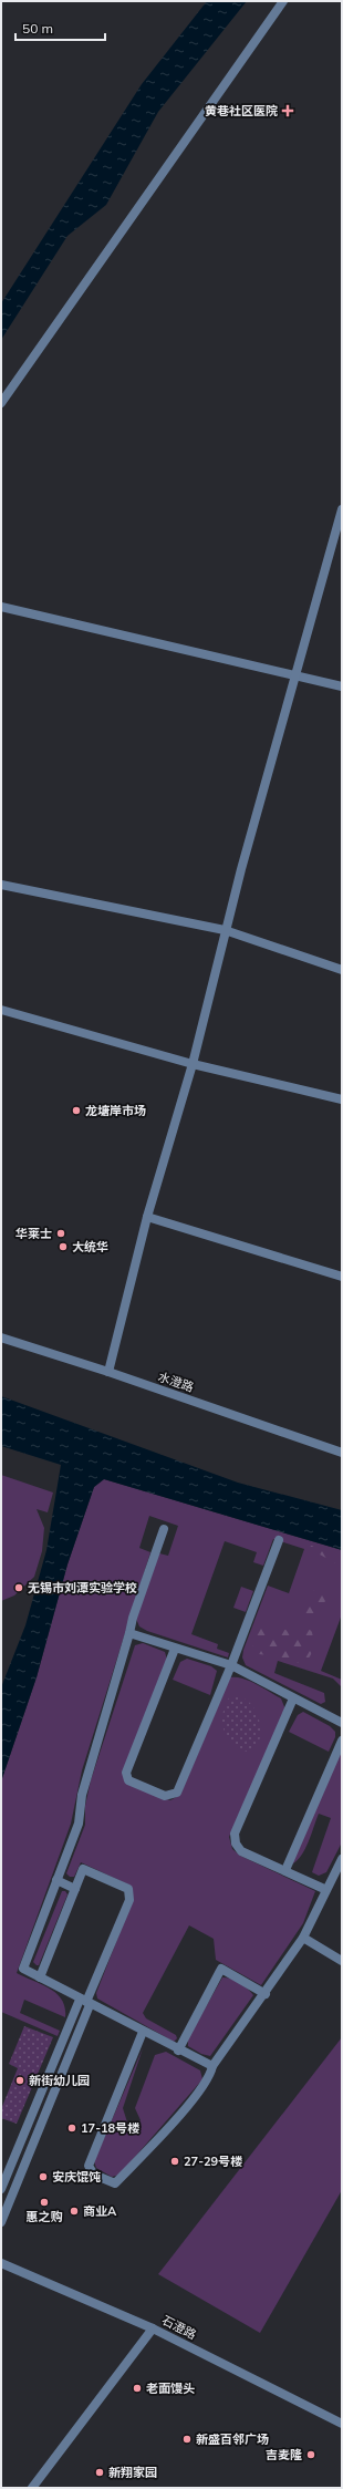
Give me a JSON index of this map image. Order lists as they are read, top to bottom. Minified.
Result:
{"streets":{"street":["水澄路","石澄路"]},"places":{"health":["黄巷社区医院"],"other":["龙塘岸市场","华莱士","大统华","无锡市刘潭实验学校","新街幼儿园","17-18号楼","27-29号楼","安庆馄饨","惠之购","商业A","老面馒头","新盛百邻广场","吉麦隆","新翔家园"]},"scale_bar":"50 m"}
